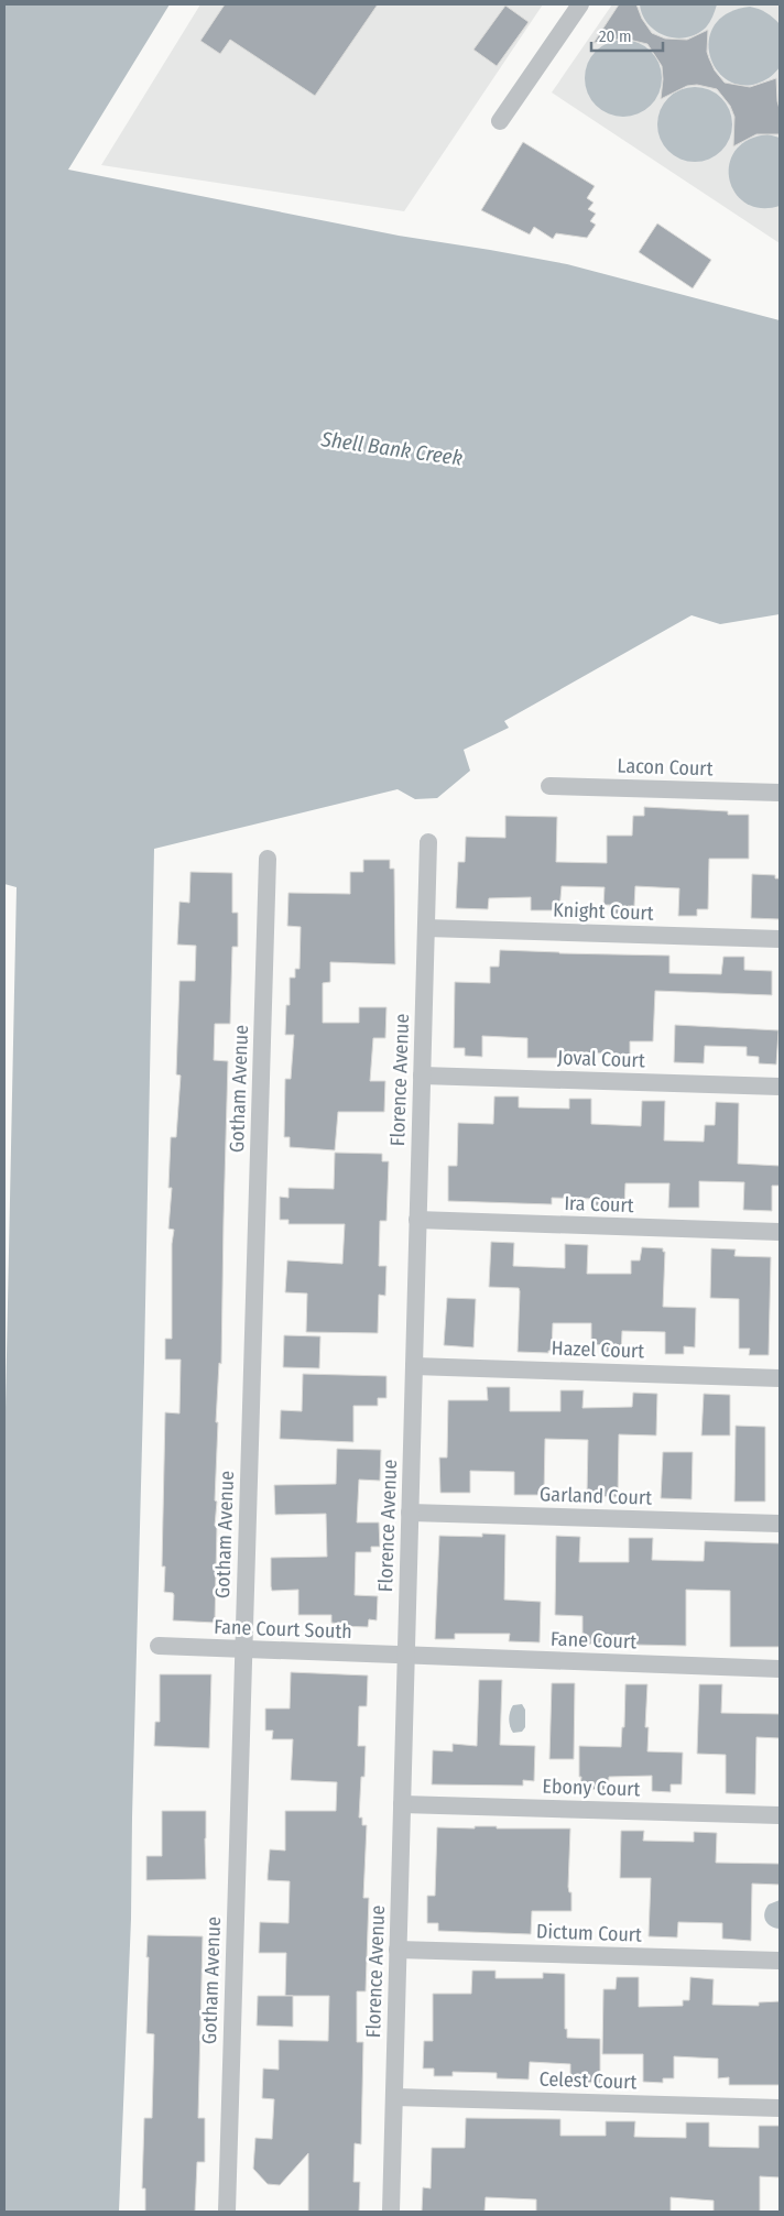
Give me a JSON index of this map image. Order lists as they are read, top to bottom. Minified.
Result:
{"streets":{"street":["Lacon Court","Knight Court","Joval Court","Florence Avenue","Gotham Avenue","Ira Court","Hazel Court","Garland Court","Fane Court South","Fane Court","Ebony Court","Dictum Court","Celest Court"]},"crossings":[["Knight Court","Florence Avenue"],["Joval Court","Florence Avenue"],["Florence Avenue","Ira Court"],["Florence Avenue","Hazel Court"],["Florence Avenue","Garland Court"],["Florence Avenue","Fane Court South"],["Florence Avenue","Fane Court"],["Florence Avenue","Ebony Court"],["Florence Avenue","Dictum Court"],["Florence Avenue","Celest Court"],["Gotham Avenue","Fane Court South"],["Fane Court South","Fane Court"]],"water":["Shell Bank Creek"],"scale_bar":"20 m"}
